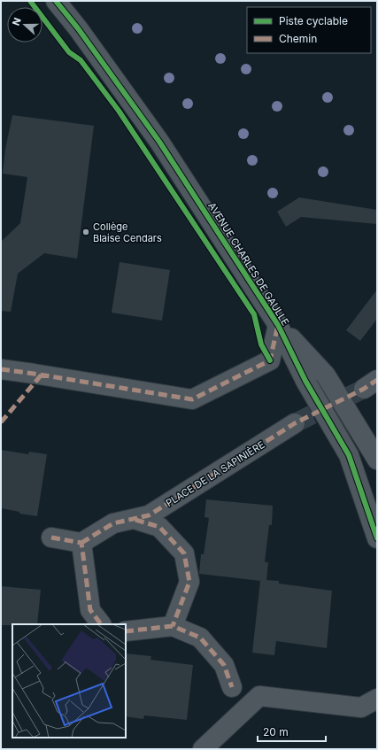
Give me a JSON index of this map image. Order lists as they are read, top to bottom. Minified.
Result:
{"streets":{"street":["AVENUE CHARLES DE GAULLE","PLACE DE LA SAPINIÈRE"]},"places":["Collège Blaise Cendars"],"legend":["Piste cyclable","Chemin"],"scale_bar":"20 m","north":"left"}
